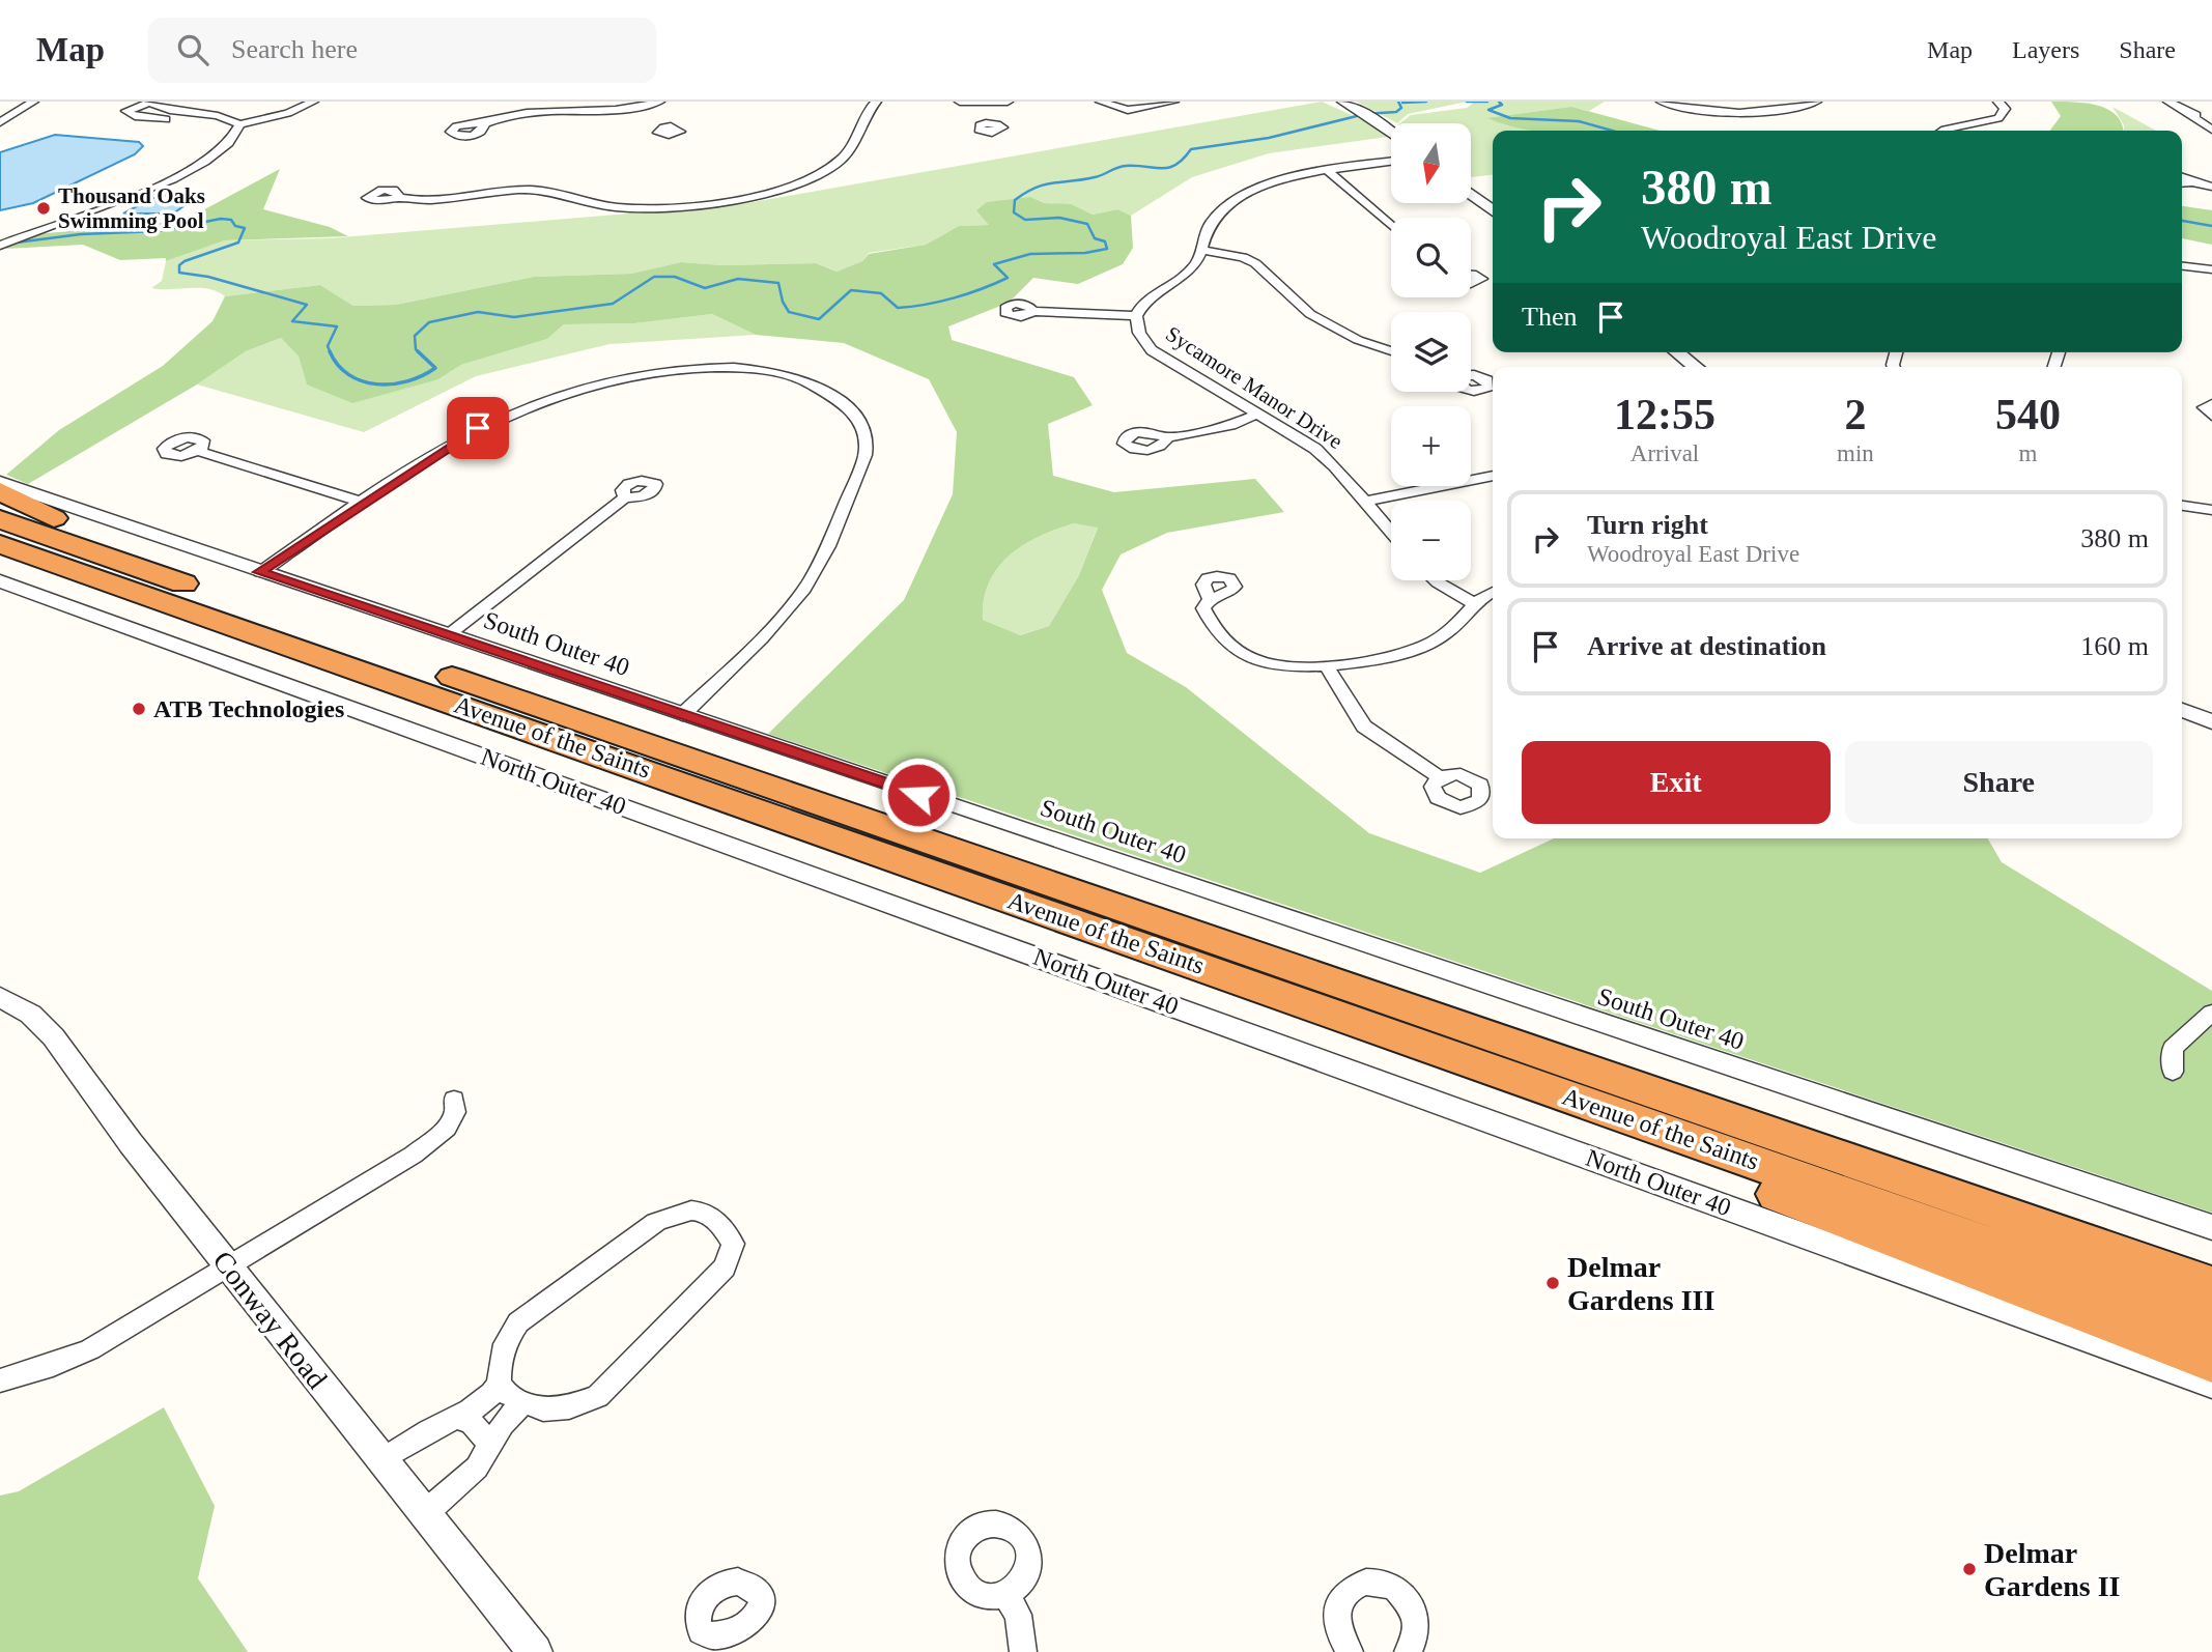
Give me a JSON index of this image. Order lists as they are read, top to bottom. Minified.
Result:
{"streets":{"highway":["Avenue of the Saints"],"street":["Sycamore Manor Drive","South Outer 40","North Outer 40","Conway Road"]},"places":["Thousand Oaks Swimming Pool","ATB Technologies","Delmar Gardens III","Delmar Gardens II"],"north":"bottom","page":{"header":"Map","search":"Search here","nav":["Map","Layers","Share"],"map_buttons":["+","−"],"turn":["380 m","Woodroyal East Drive"],"then":"Then","eta":["12:55","Arrival","2","min","540","m"],"list":[{"name":"Turn right","note":"Woodroyal East Drive","value":"380 m"},{"name":"Arrive at destination","value":"160 m"}],"buttons":["Exit","Share"]}}
